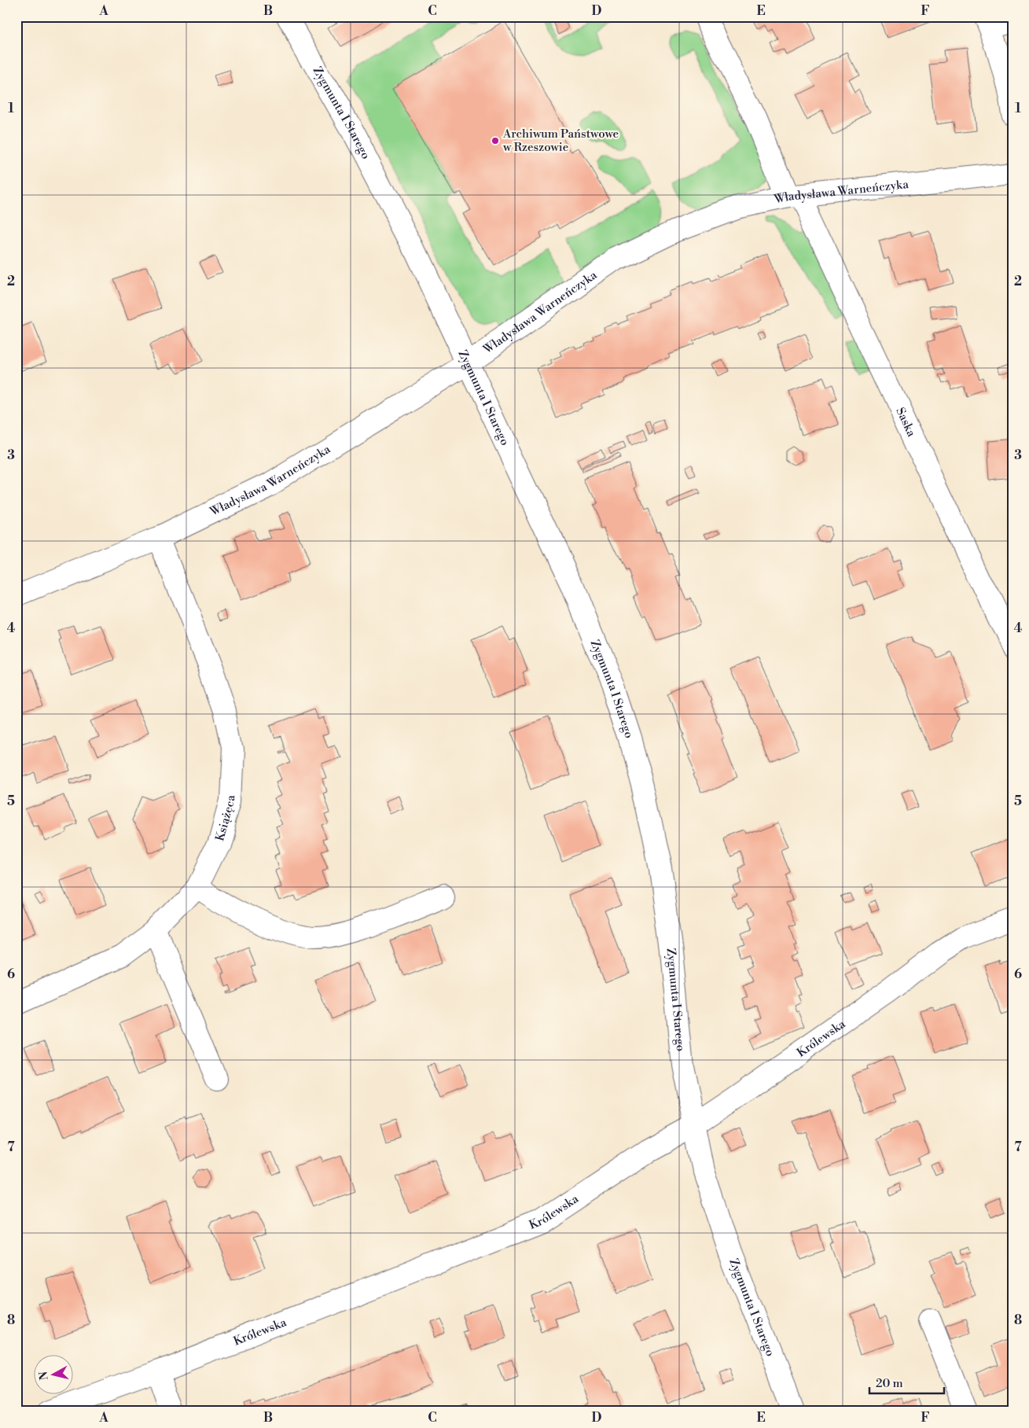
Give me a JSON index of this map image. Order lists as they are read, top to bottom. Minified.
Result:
{"streets":{"street":["Zygmunta I Starego","Władysława Warneńczyka","Saska","Książęca","Królewska"]},"crossings":[["Zygmunta I Starego","Władysława Warneńczyka"],["Zygmunta I Starego","Królewska"],["Władysława Warneńczyka","Saska"],["Władysława Warneńczyka","Książęca"]],"places":["Archiwum Państwowe w Rzeszowie"],"scale_bar":"20 m","north":"left","grid":{"columns":["A","B","C","D","E","F"],"rows":["1","2","3","4","5","6","7","8"]}}
